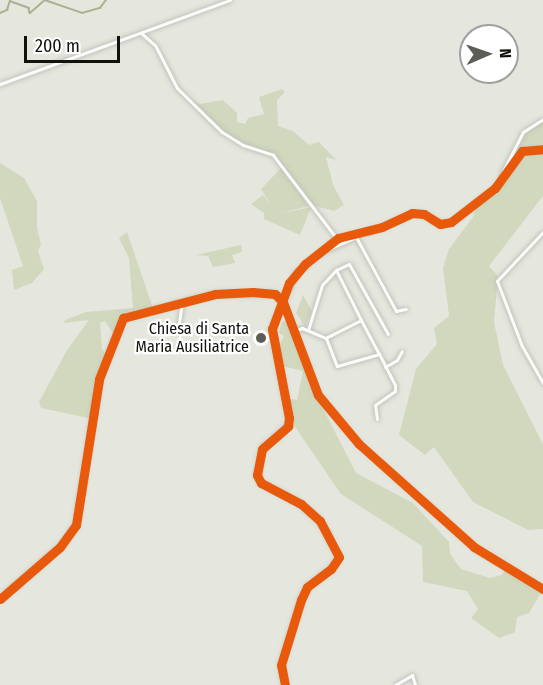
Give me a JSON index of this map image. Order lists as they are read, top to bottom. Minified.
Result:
{"places":["Chiesa di Santa Maria Ausiliatrice"],"scale_bar":"200 m","north":"right"}
